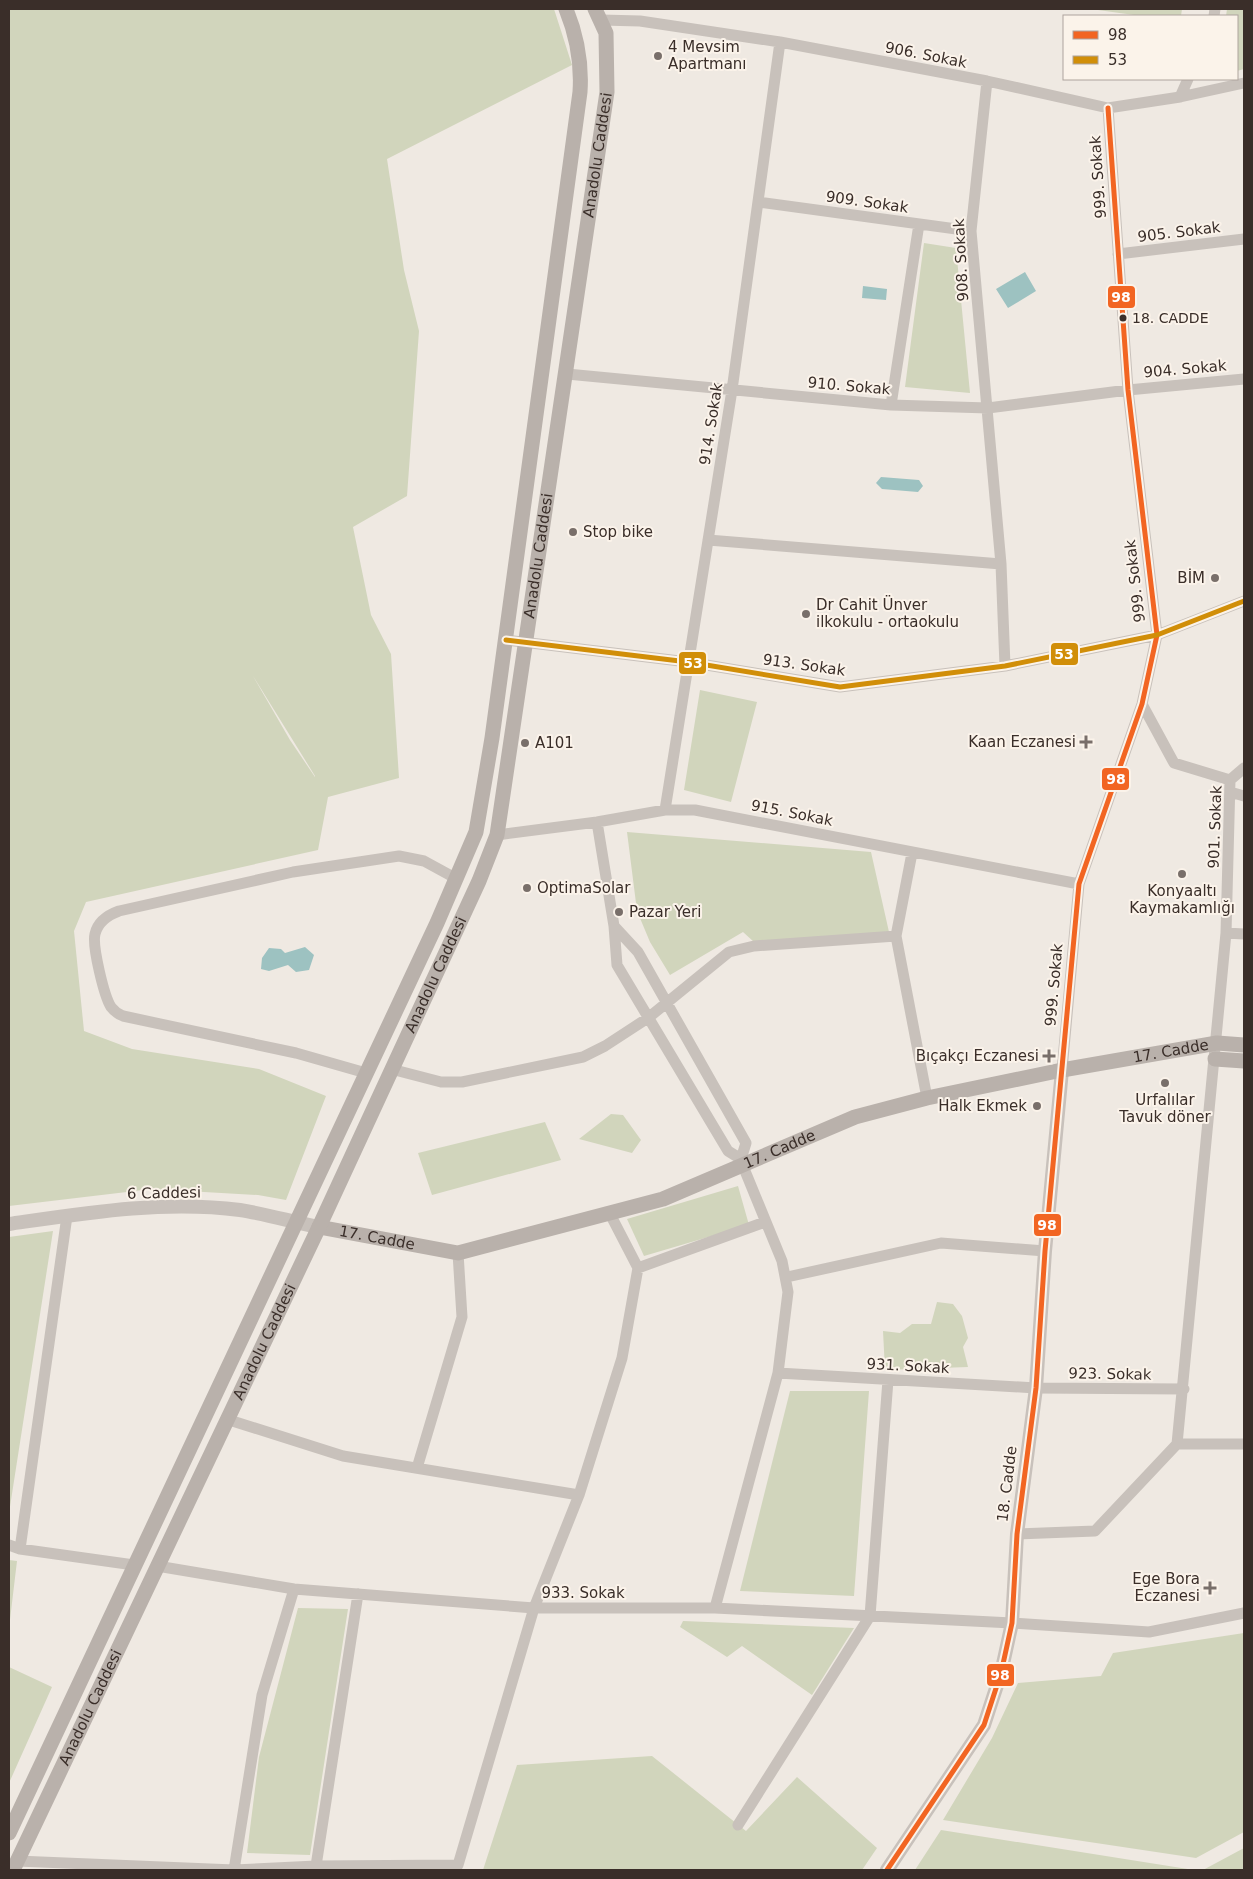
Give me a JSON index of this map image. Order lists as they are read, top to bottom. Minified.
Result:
{"streets":{"main road":["Anadolu Caddesi","17. Cadde"],"street":["906. Sokak","999. Sokak","909. Sokak","905. Sokak","908. Sokak","904. Sokak","910. Sokak","914. Sokak","913. Sokak","915. Sokak","901. Sokak","6 Caddesi","931. Sokak","923. Sokak","18. Cadde","933. Sokak"]},"crossings":[["906. Sokak","Anadolu Caddesi"],["906. Sokak","999. Sokak"],["906. Sokak","908. Sokak"],["906. Sokak","914. Sokak"],["Anadolu Caddesi","910. Sokak"],["Anadolu Caddesi","913. Sokak"],["Anadolu Caddesi","915. Sokak"],["Anadolu Caddesi","17. Cadde"],["Anadolu Caddesi","6 Caddesi"],["Anadolu Caddesi","933. Sokak"],["999. Sokak","905. Sokak"],["999. Sokak","904. Sokak"],["999. Sokak","910. Sokak"],["999. Sokak","913. Sokak"],["999. Sokak","915. Sokak"],["999. Sokak","17. Cadde"],["999. Sokak","18. Cadde"],["909. Sokak","908. Sokak"],["909. Sokak","914. Sokak"],["908. Sokak","910. Sokak"],["908. Sokak","913. Sokak"],["904. Sokak","910. Sokak"],["910. Sokak","914. Sokak"],["914. Sokak","913. Sokak"],["914. Sokak","915. Sokak"],["901. Sokak","17. Cadde"],["901. Sokak","923. Sokak"],["17. Cadde","6 Caddesi"],["17. Cadde","18. Cadde"],["931. Sokak","923. Sokak"],["931. Sokak","18. Cadde"],["923. Sokak","18. Cadde"],["18. Cadde","933. Sokak"]],"places":{"other":["4 Mevsim Apartmanı","18. CADDE","Stop bike","BİM","Dr Cahit Ünver ilkokulu - ortaokulu","A101","Konyaaltı Kaymakamlığı","OptimaSolar","Pazar Yeri","Urfalılar Tavuk döner","Halk Ekmek"],"health":["Kaan Eczanesi","Bıçakçı Eczanesi","Ege Bora Eczanesi"]},"lines":["transit line 98","transit line 53"],"legend":["98","53"]}
